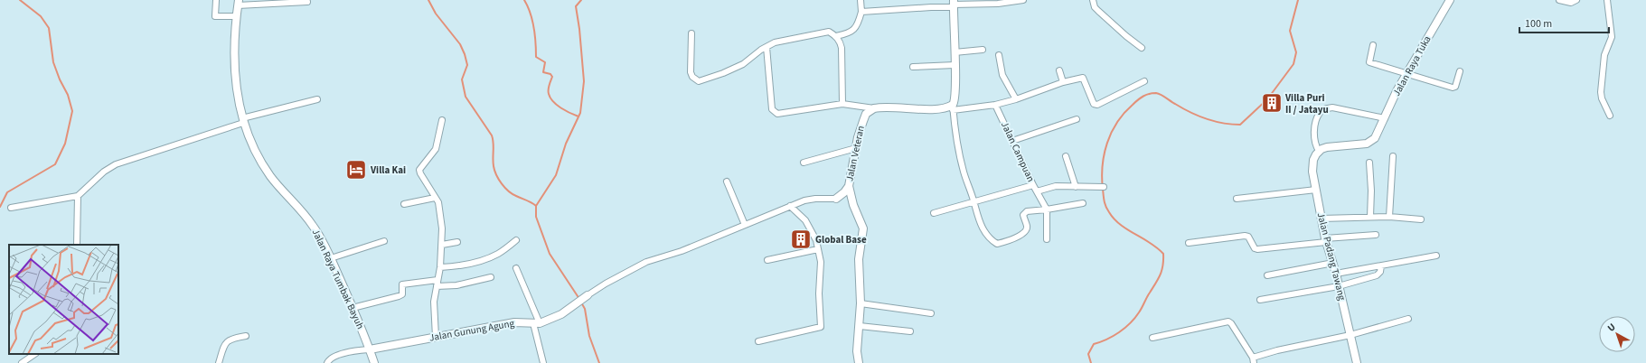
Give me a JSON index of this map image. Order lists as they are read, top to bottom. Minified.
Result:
{"streets":{"street":["Jalan Raya Tuka","Jalan Campuan","Jalan Veteran","Jalan Padang Tawang","Jalan Raya Tumbak Bayuh","Jalan Gunung Agung"]},"crossings":[["Jalan Raya Tuka","Jalan Padang Tawang"],["Jalan Raya Tumbak Bayuh","Jalan Gunung Agung"]],"places":{"building":["Villa Puri II / Jatayu","Global Base"],"hotel":["Villa Kai"]},"scale_bar":"100 m","north":"top left"}
